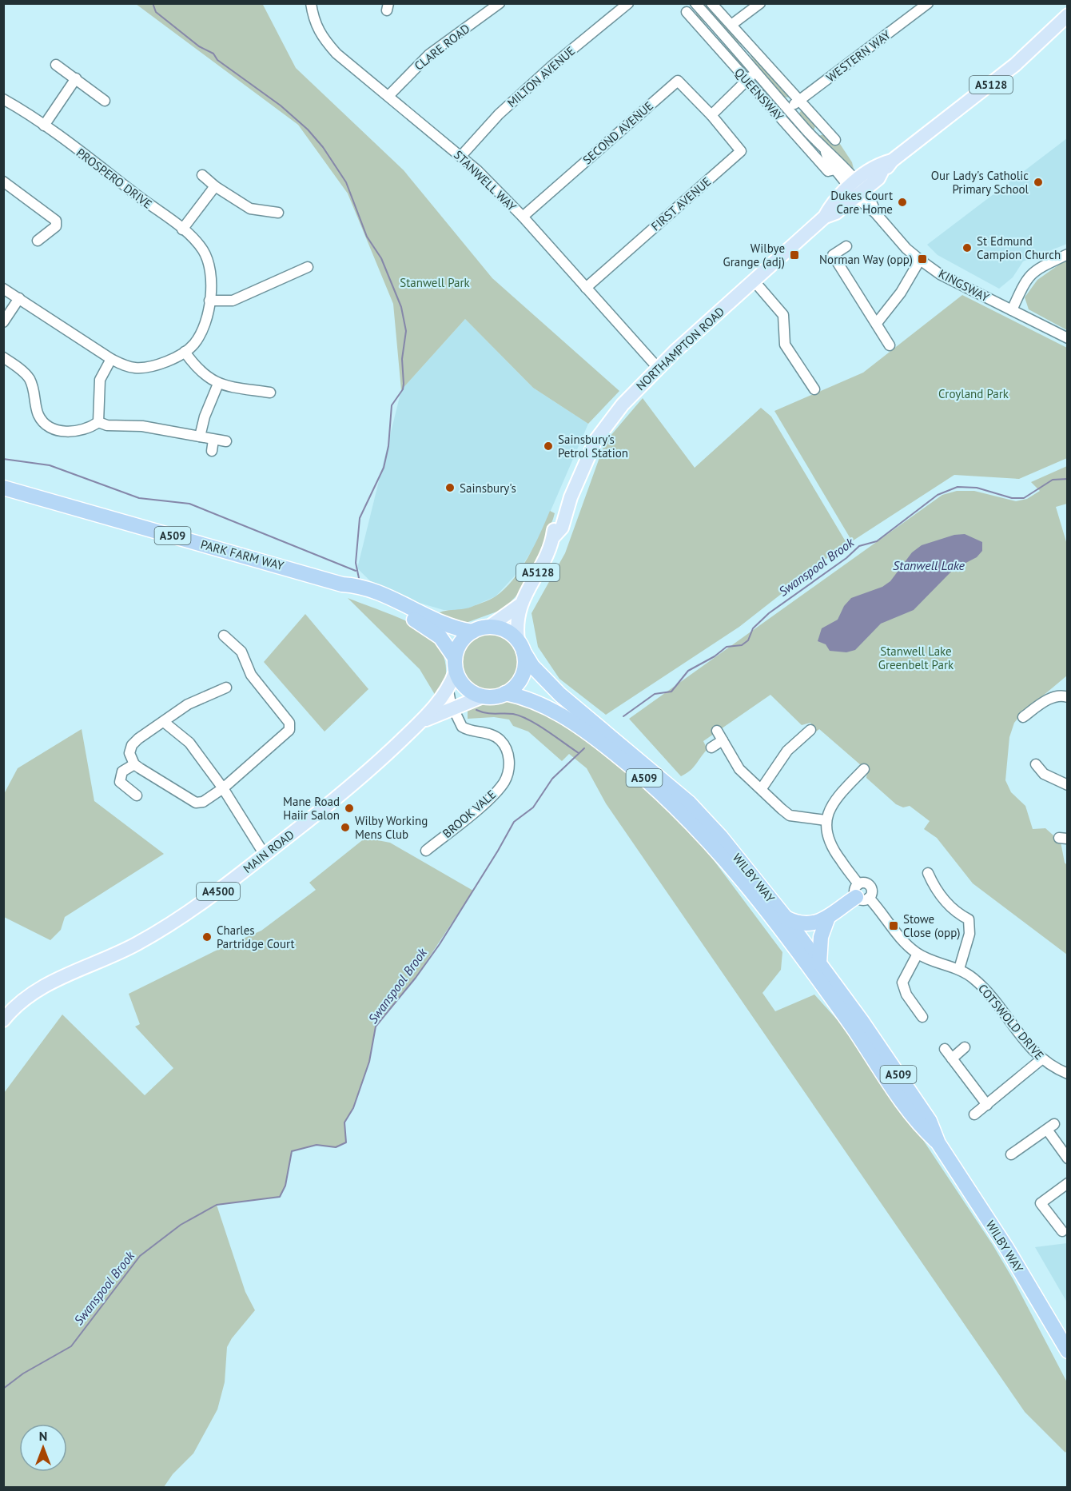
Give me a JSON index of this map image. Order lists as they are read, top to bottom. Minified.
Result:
{"streets":{"highway":["A509","PARK FARM WAY","WILBY WAY"],"main road":["A5128","NORTHAMPTON ROAD","MAIN ROAD","A4500"],"street":["CLARE ROAD","WESTERN WAY","MILTON AVENUE","QUEENSWAY","SECOND AVENUE","PROSPERO DRIVE","STANWELL WAY","FIRST AVENUE","KINGSWAY","BROOK VALE","COTSWOLD DRIVE"]},"crossings":[["CLARE ROAD","STANWELL WAY"],["WESTERN WAY","QUEENSWAY"],["MILTON AVENUE","STANWELL WAY"],["QUEENSWAY","KINGSWAY"],["QUEENSWAY","NORTHAMPTON ROAD"],["SECOND AVENUE","STANWELL WAY"],["SECOND AVENUE","FIRST AVENUE"],["STANWELL WAY","FIRST AVENUE"],["STANWELL WAY","NORTHAMPTON ROAD"],["KINGSWAY","NORTHAMPTON ROAD"],["NORTHAMPTON ROAD","PARK FARM WAY"],["NORTHAMPTON ROAD","MAIN ROAD"],["NORTHAMPTON ROAD","WILBY WAY"],["PARK FARM WAY","MAIN ROAD"],["PARK FARM WAY","WILBY WAY"],["BROOK VALE","MAIN ROAD"],["MAIN ROAD","WILBY WAY"]],"water":["Stanwell Lake","Swanspool Brook"],"parks":["Stanwell Park","Croyland Park","Stanwell Lake Greenbelt Park"],"places":{"other":["Our Lady's Catholic Primary School","Dukes Court Care Home","St Edmund Campion Church","Sainsbury's Petrol Station","Sainsbury's","Mane Road Haiir Salon","Wilby Working Mens Club","Charles Partridge Court"],"transit":["Wilbye Grange (adj)","Norman Way (opp)","Stowe Close (opp)"]},"north":"top"}
